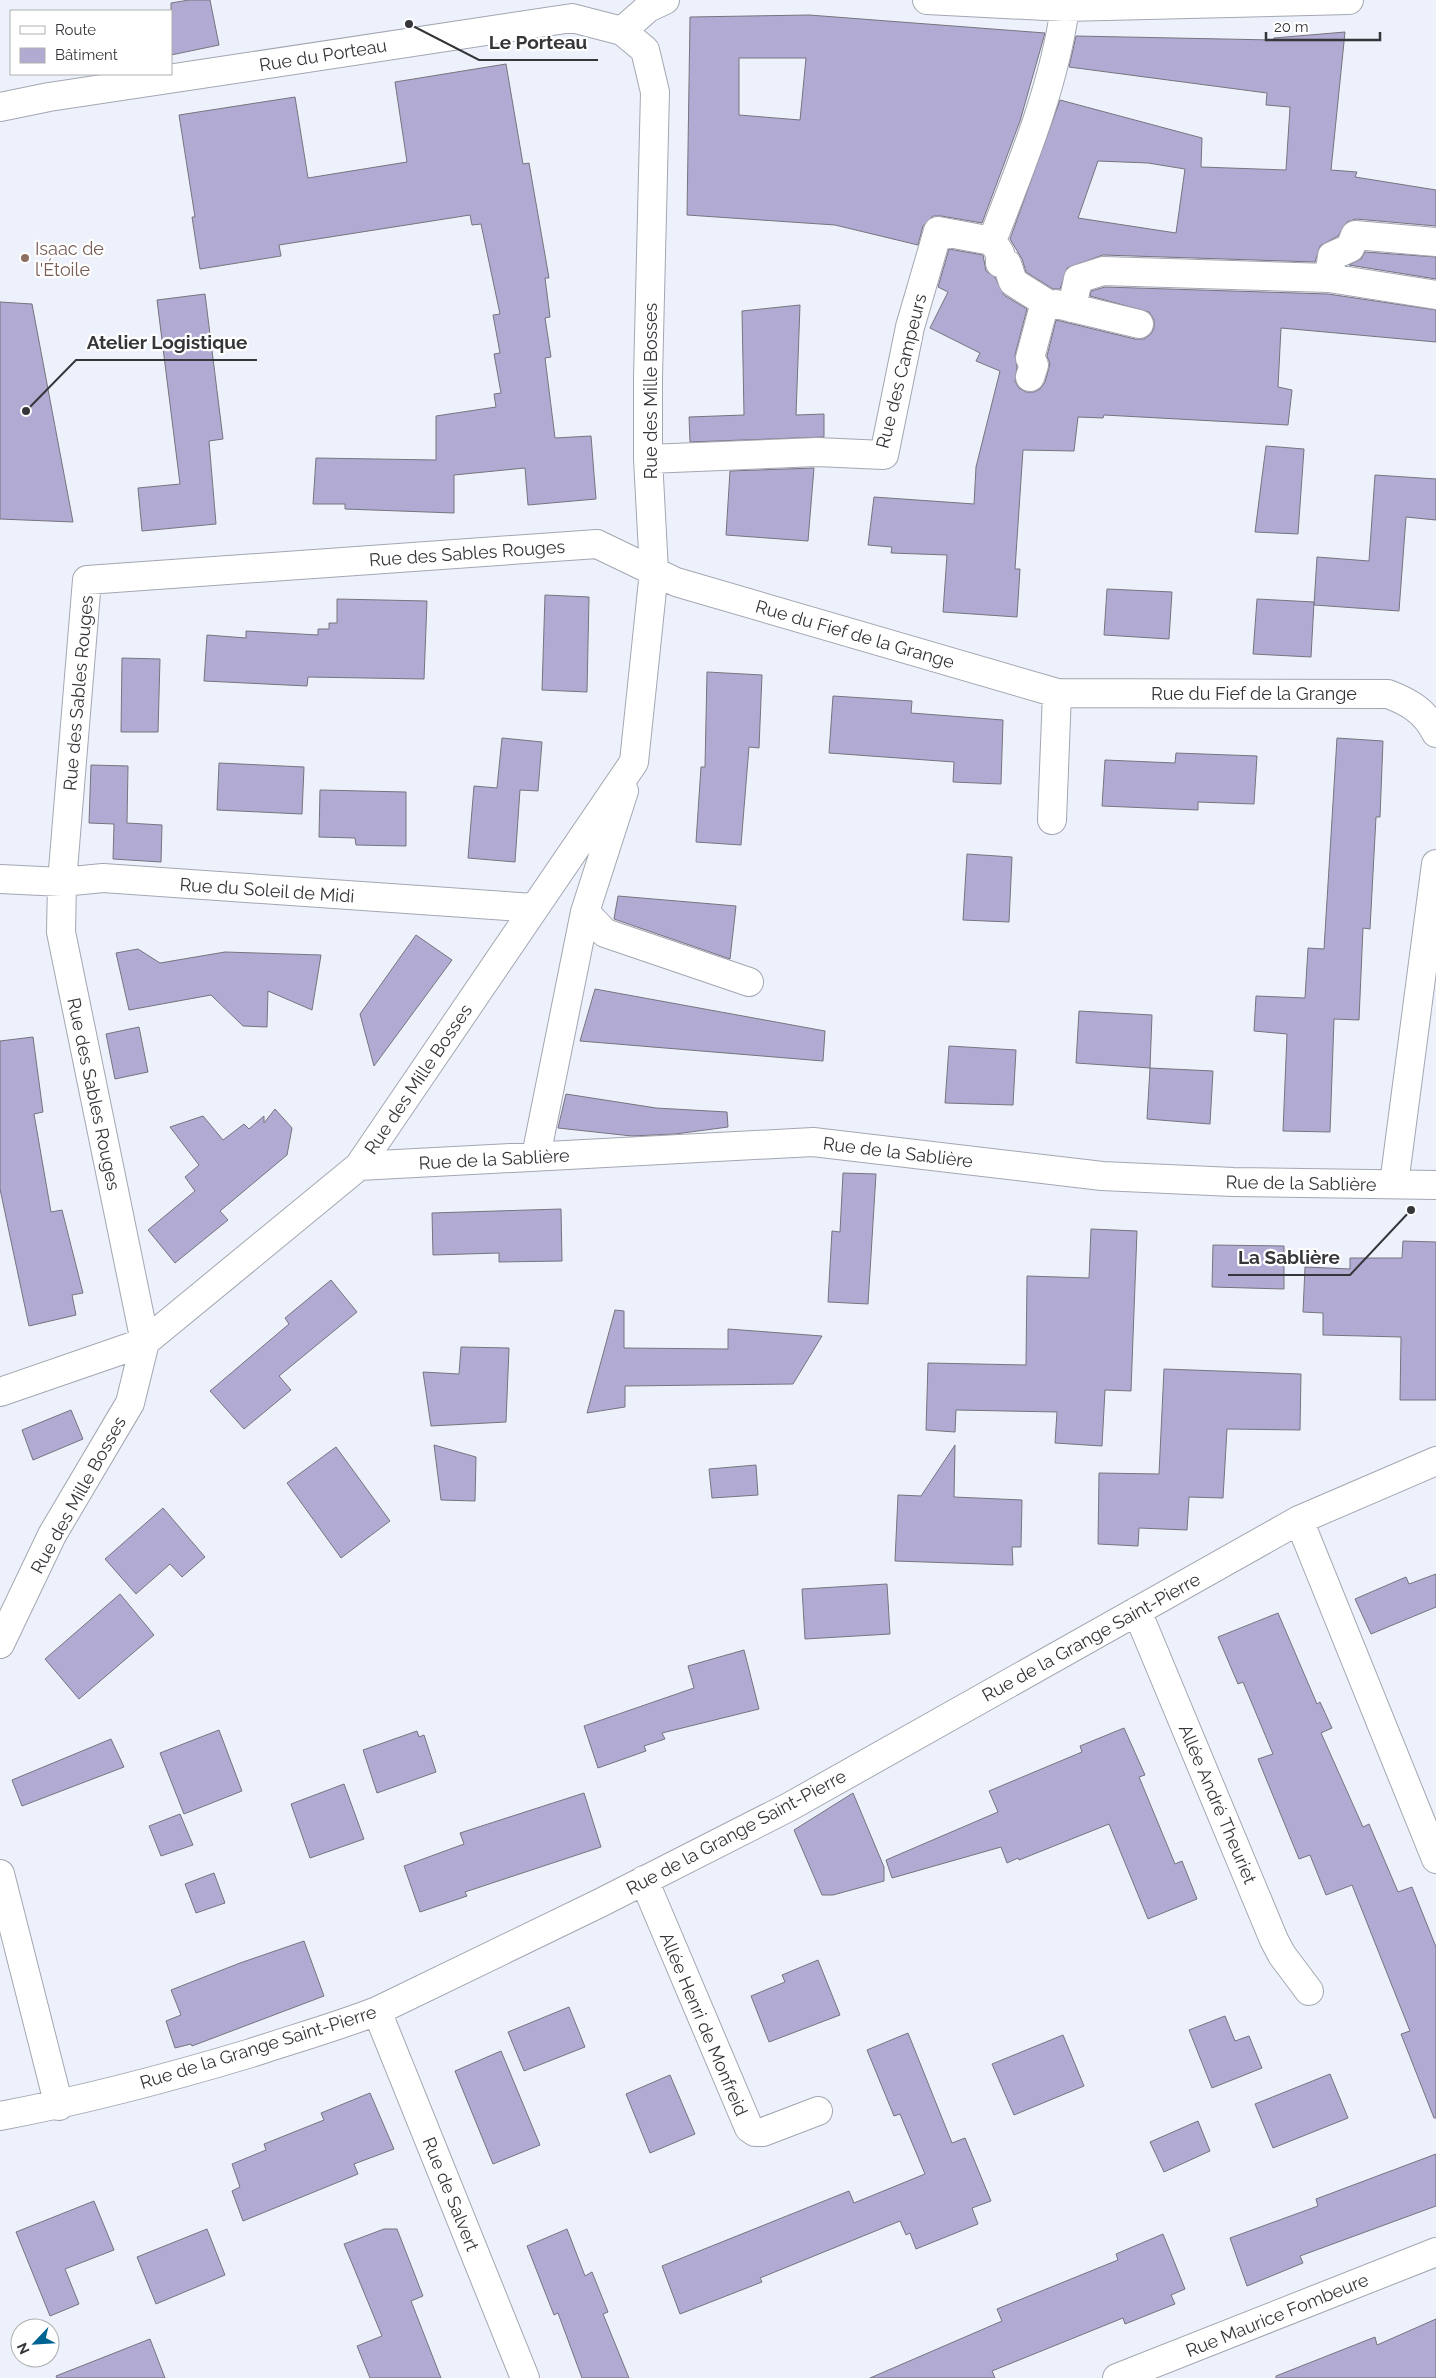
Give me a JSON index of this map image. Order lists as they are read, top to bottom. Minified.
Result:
{"streets":{"street":["Rue du Porteau","Rue des Campeurs","Rue des Mille Bosses","Rue des Sables Rouges","Rue du Fief de la Grange","Rue du Soleil de Midi","Rue de la Sablière","Rue de la Grange Saint-Pierre","Allée André Theuriet","Allée Henri de Monfreid","Rue de Salvert","Rue Maurice Fombeure"]},"crossings":[["Rue du Porteau","Rue des Mille Bosses"],["Rue des Campeurs","Rue des Mille Bosses"],["Rue des Mille Bosses","Rue des Sables Rouges"],["Rue des Mille Bosses","Rue du Fief de la Grange"],["Rue des Mille Bosses","Rue du Soleil de Midi"],["Rue des Mille Bosses","Rue de la Sablière"],["Rue des Sables Rouges","Rue du Fief de la Grange"],["Rue des Sables Rouges","Rue du Soleil de Midi"],["Rue de la Grange Saint-Pierre","Allée André Theuriet"],["Rue de la Grange Saint-Pierre","Allée Henri de Monfreid"],["Rue de la Grange Saint-Pierre","Rue de Salvert"]],"places":["Le Porteau","Isaac de l'Étoile","Atelier Logistique","La Sablière"],"legend":["Route","Bâtiment"],"scale_bar":"20 m","north":"bottom left"}
